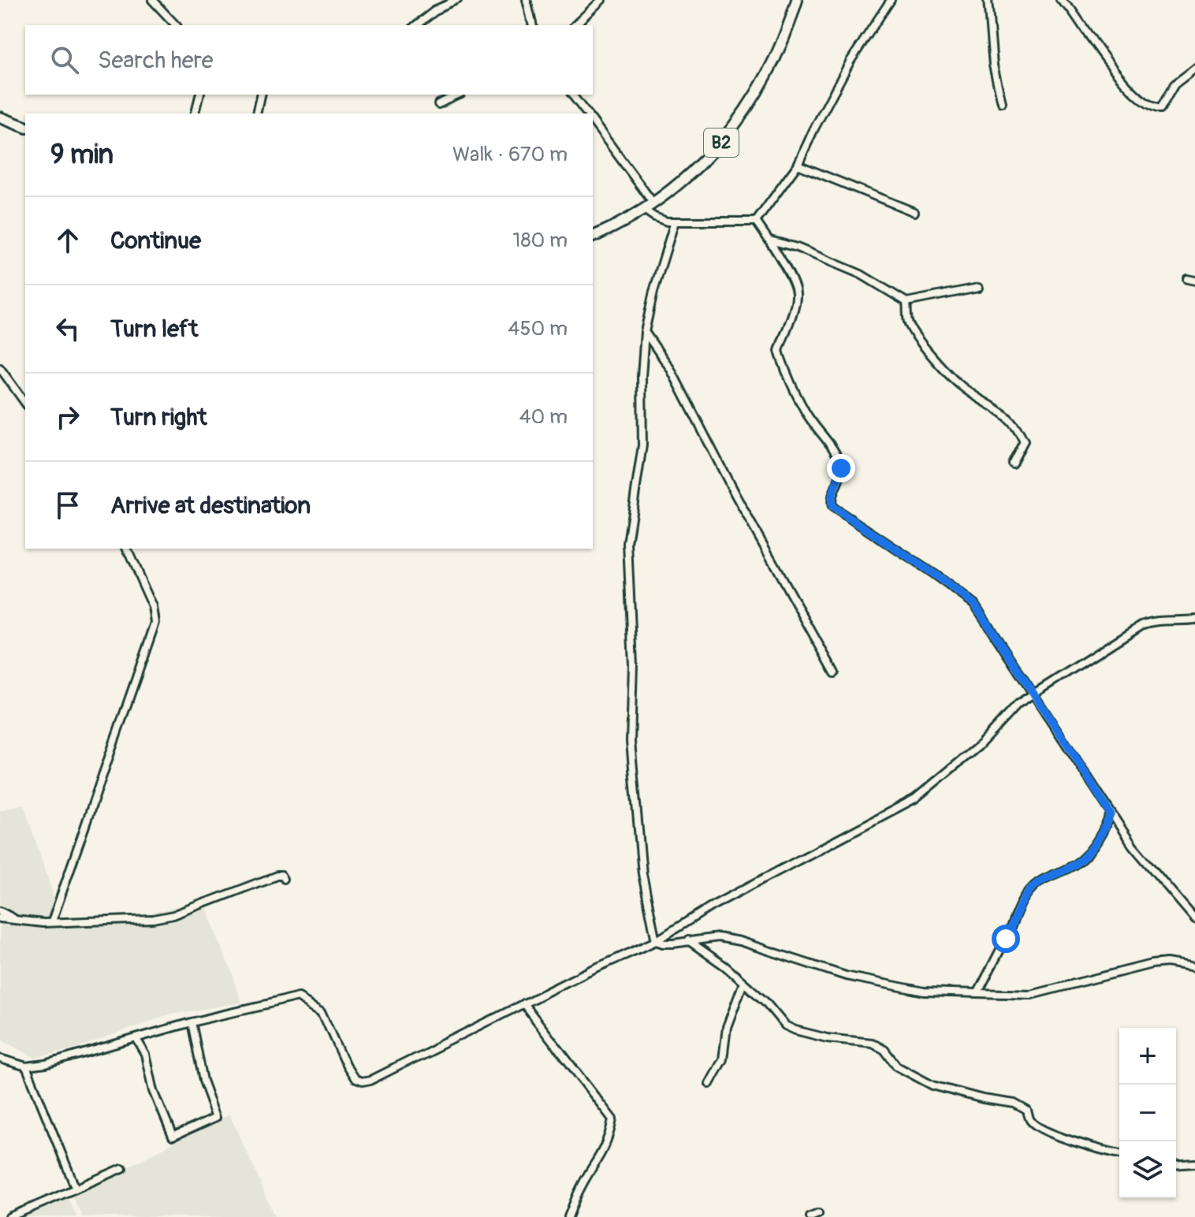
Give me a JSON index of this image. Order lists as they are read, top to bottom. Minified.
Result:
{"streets":{"highway":["B2"]},"page":{"search":"Search here","heading":["9 min","Walk · 670 m"],"list":[["Continue","180 m"],["Turn left","450 m"],["Turn right","40 m"],"Arrive at destination"],"map_buttons":["+","−"]}}
